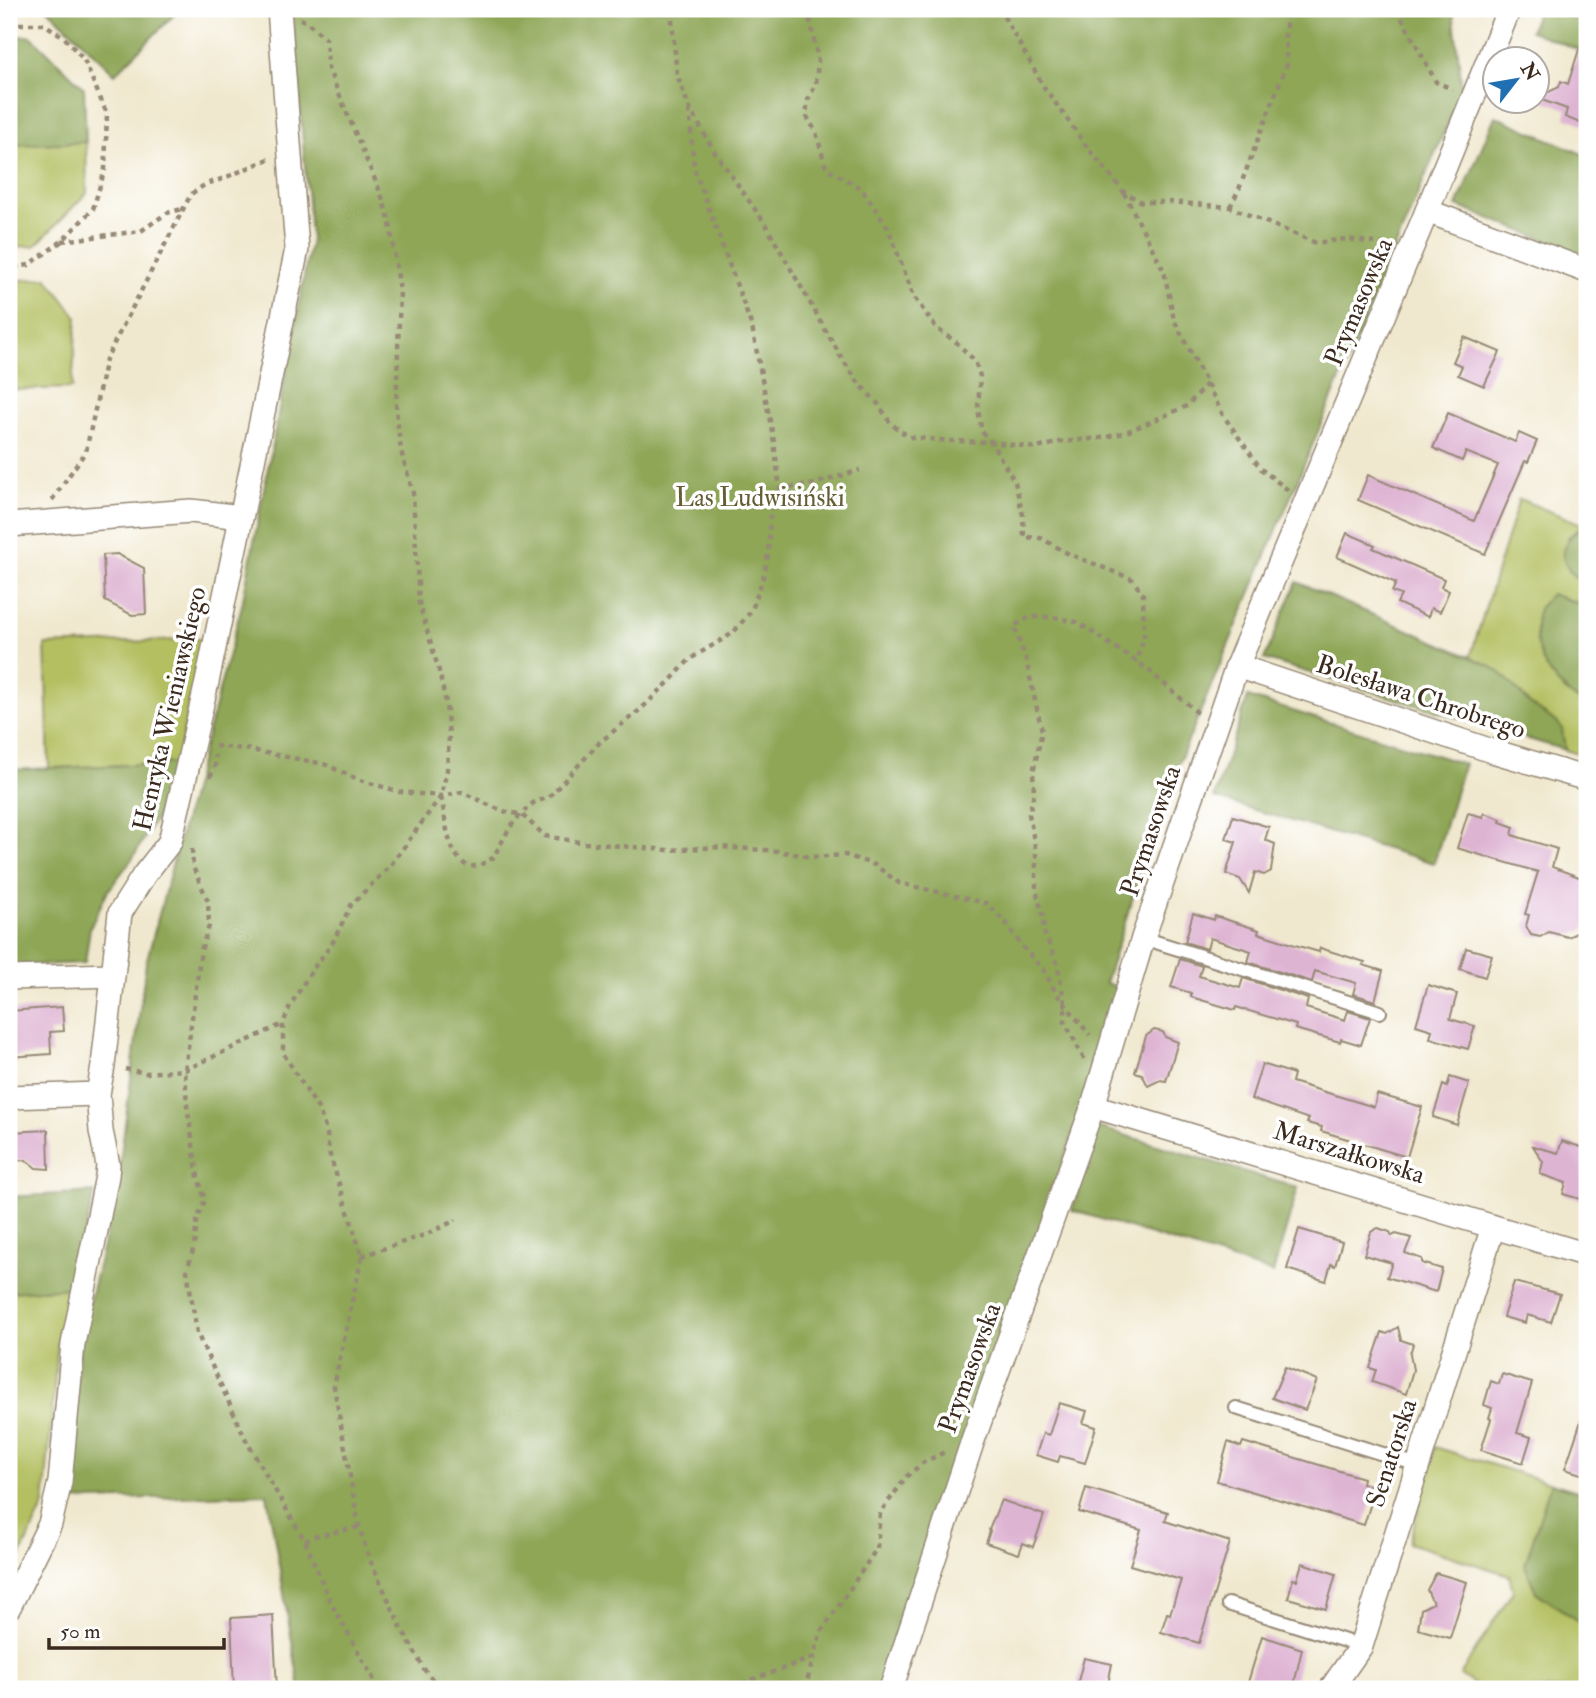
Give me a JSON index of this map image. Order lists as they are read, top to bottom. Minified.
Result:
{"streets":{"street":["Prymasowska","Bolesława Chrobrego","Henryka Wieniawskiego","Marszałkowska","Senatorska"]},"crossings":[["Prymasowska","Bolesława Chrobrego"],["Prymasowska","Marszałkowska"],["Marszałkowska","Senatorska"]],"parks":["Las Ludwisiński"],"scale_bar":"50 m","north":"top right"}
